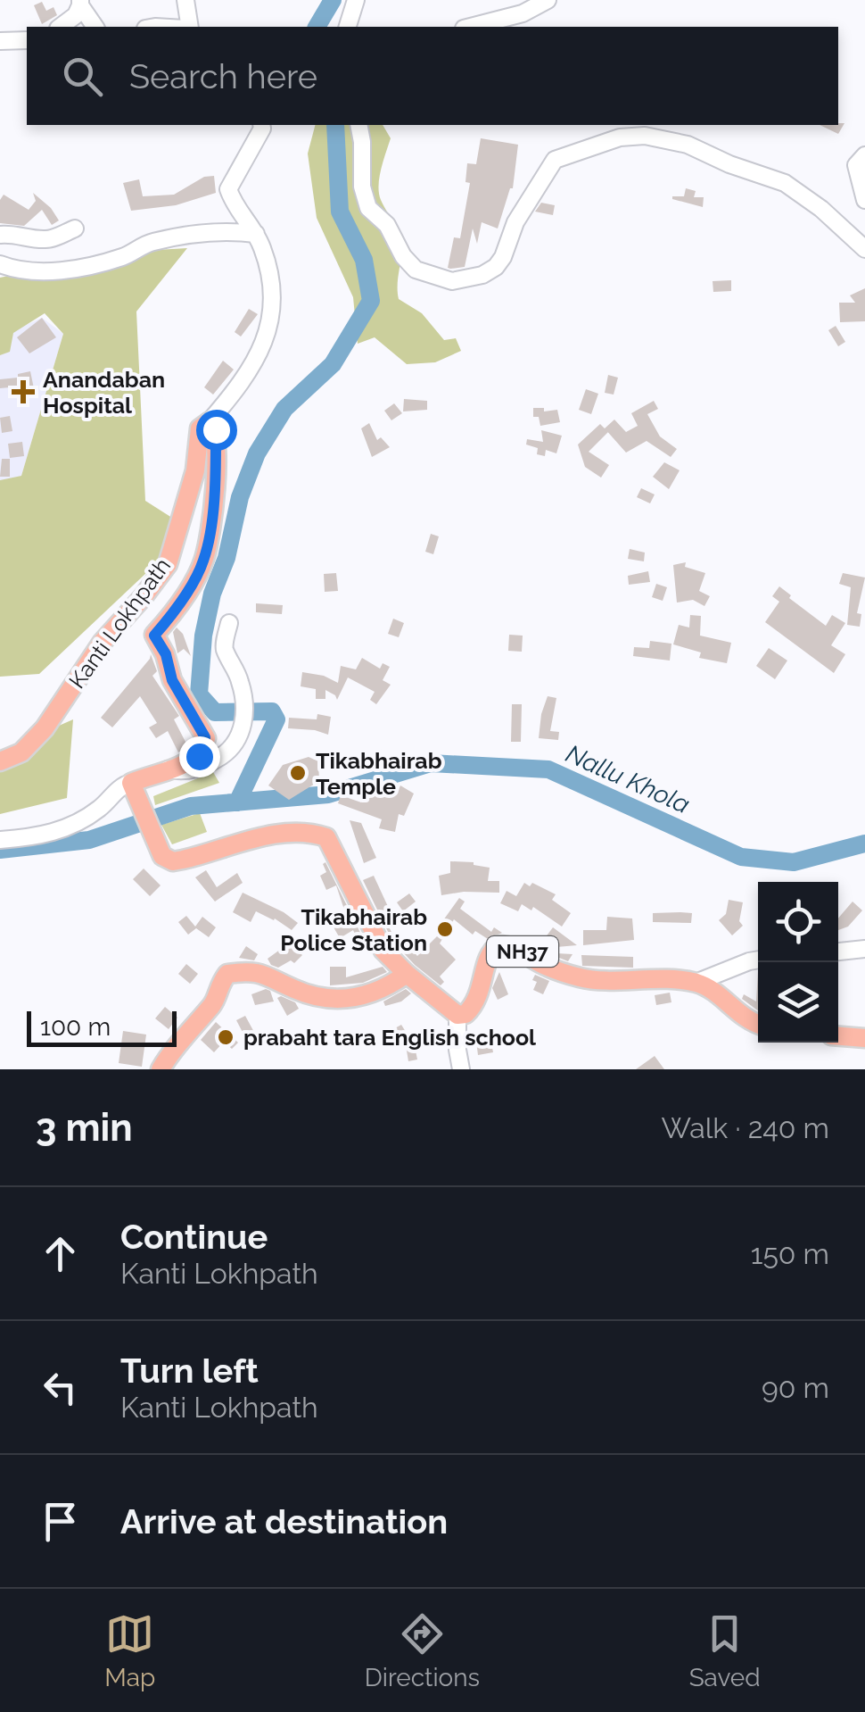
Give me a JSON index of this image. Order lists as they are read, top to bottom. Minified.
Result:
{"streets":{"main road":["Kanti Lokhpath","NH37"]},"water":["Nallu Khola"],"places":{"health":["Anandaban Hospital"],"other":["Tikabhairab Temple","Tikabhairab Police Station","prabaht tara English school"]},"scale_bar":"100 m","page":{"search":"Search here","scale":"100 m","heading":["3 min","Walk · 240 m"],"list":[["Continue","Kanti Lokhpath","150 m"],["Turn left","Kanti Lokhpath","90 m"],"Arrive at destination"],"nav":["Map","Directions","Saved"]}}
